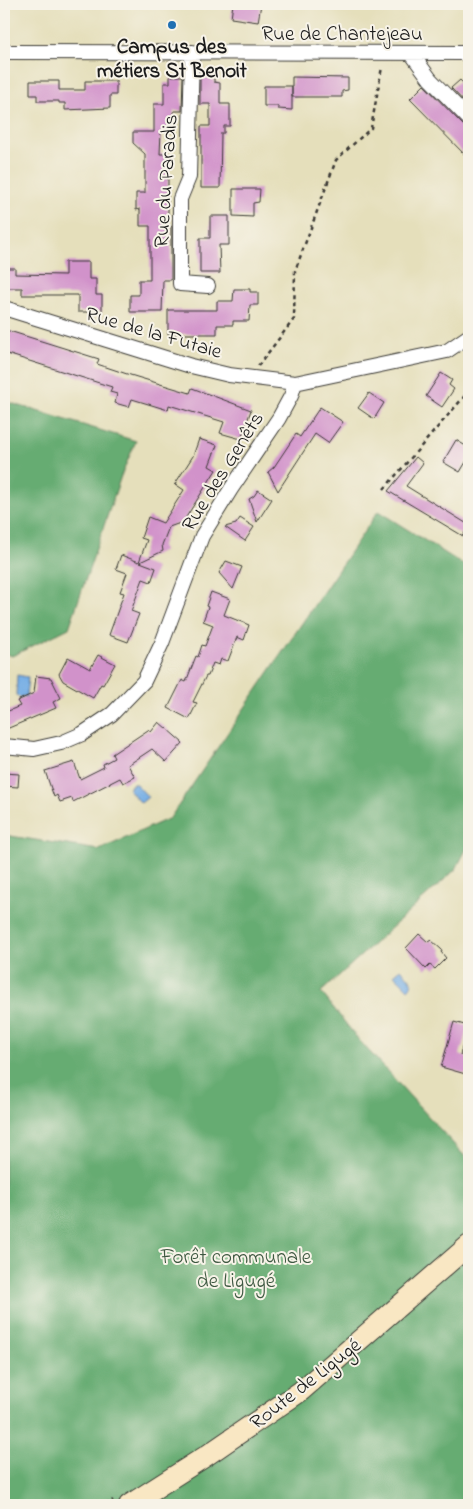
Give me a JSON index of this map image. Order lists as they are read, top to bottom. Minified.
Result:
{"streets":{"street":["Rue de Chantejeau","Rue du Paradis","Rue de la Futaie","Rue des Genêts","Route de Ligugé"]},"crossings":[["Rue de Chantejeau","Rue du Paradis"],["Rue de la Futaie","Rue des Genêts"]],"parks":["Forêt communale de Ligugé"],"places":["Campus des métiers St Benoit"]}
